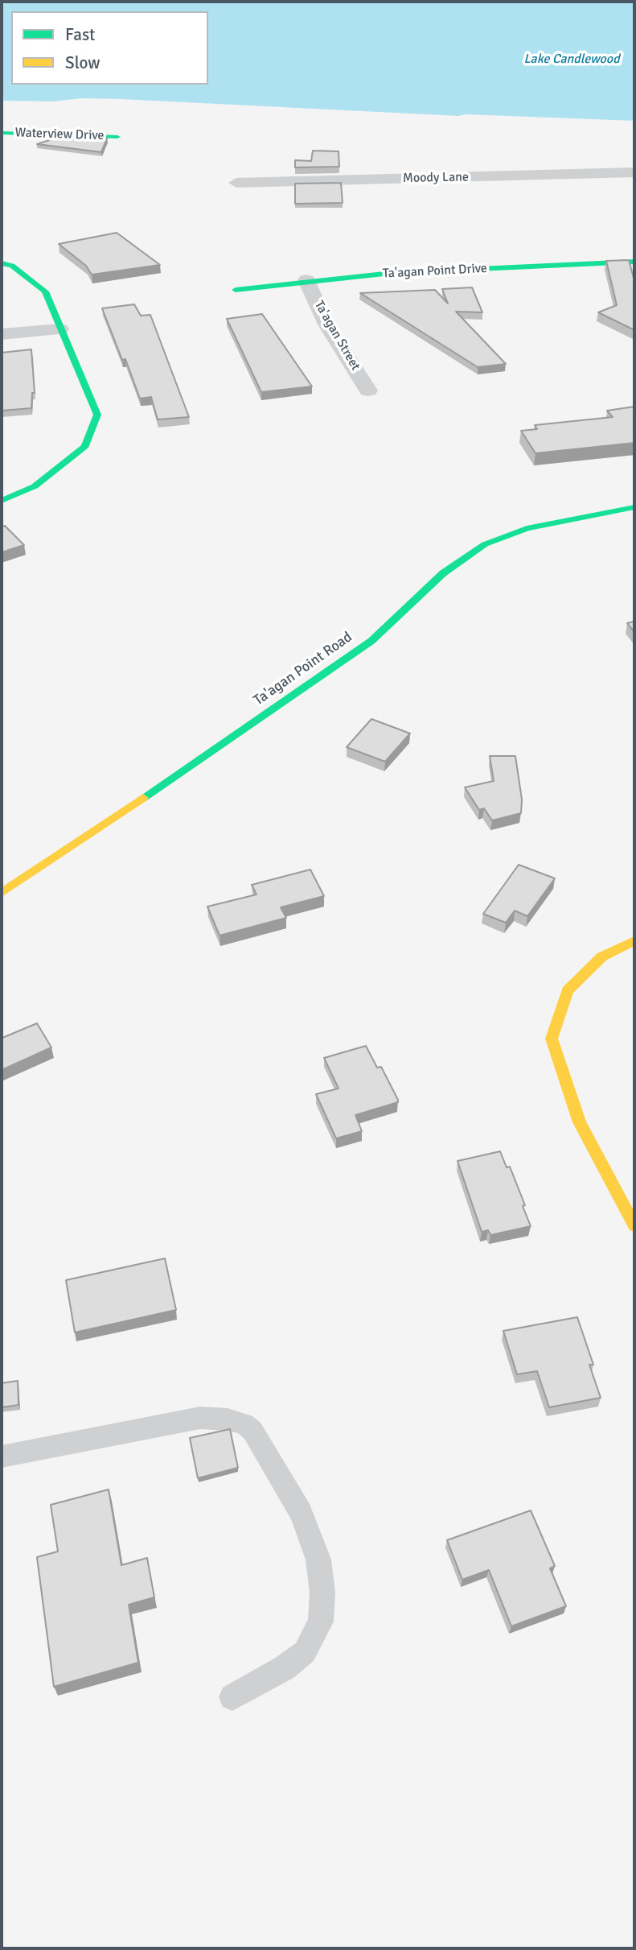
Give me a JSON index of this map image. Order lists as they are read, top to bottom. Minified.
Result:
{"streets":{"street":["Waterview Drive","Moody Lane","Ta'agan Point Drive","Ta'agan Street","Ta'agan Point Road"]},"crossings":[["Ta'agan Point Drive","Ta'agan Street"]],"water":["Lake Candlewood"],"legend":["Fast","Slow"]}
